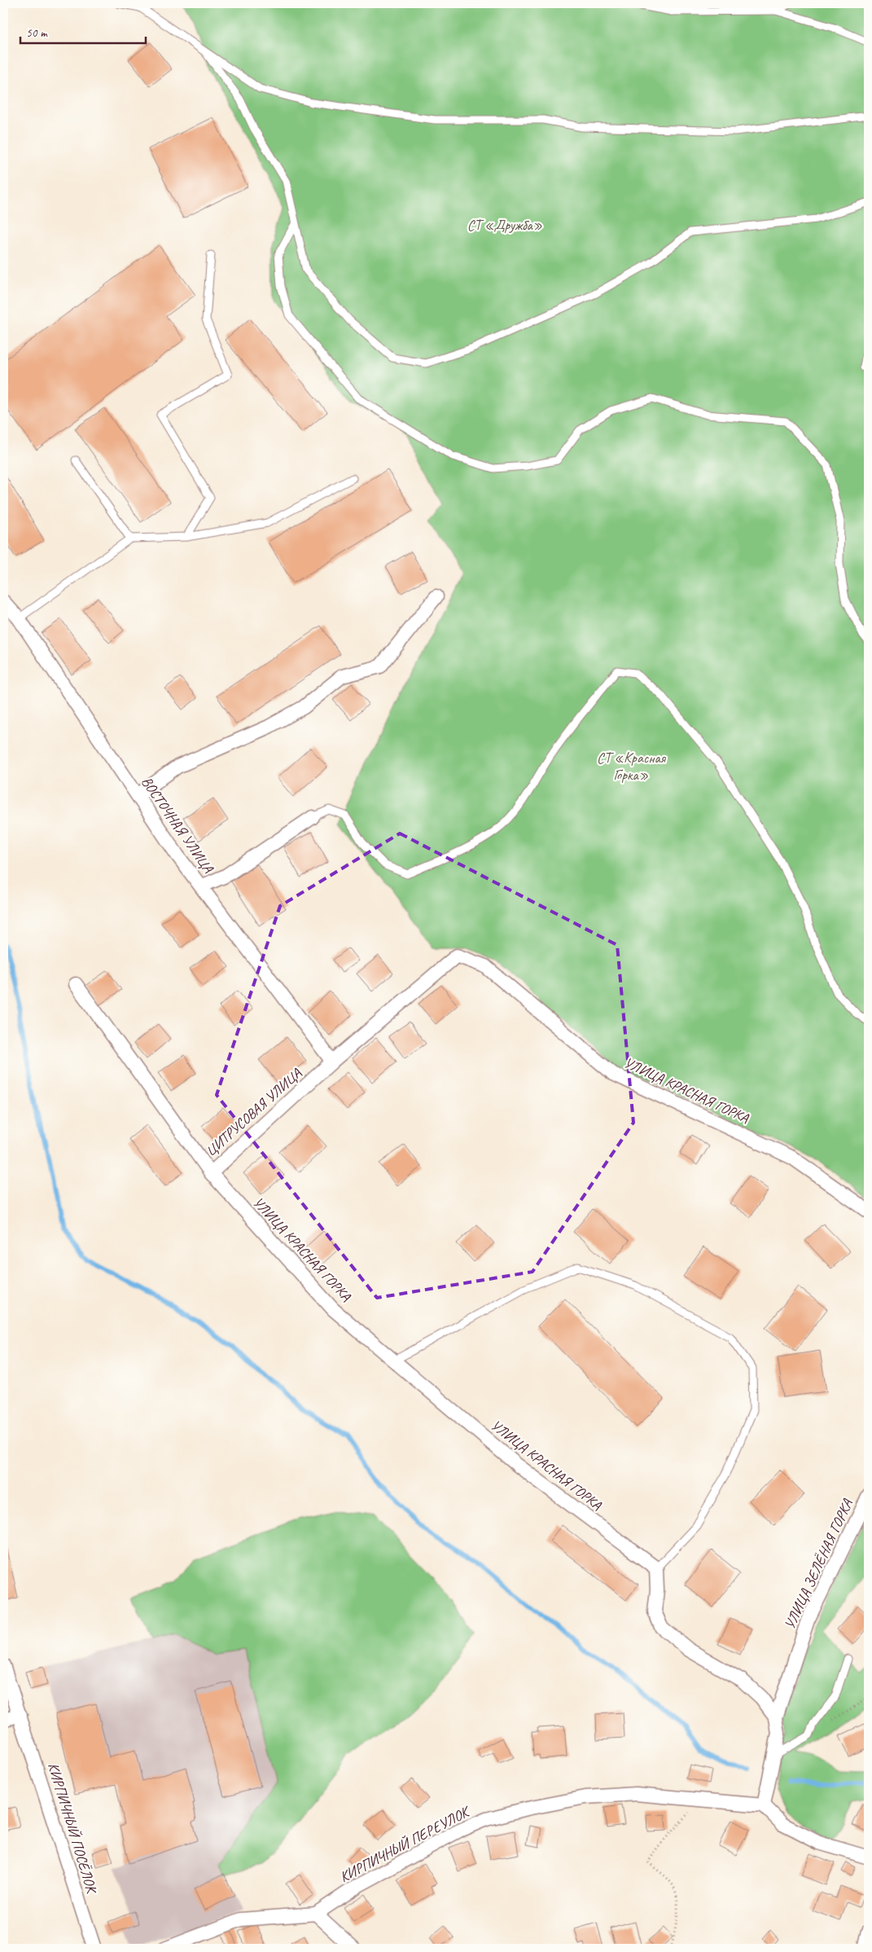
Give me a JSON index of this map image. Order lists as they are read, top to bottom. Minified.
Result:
{"streets":{"street":["ВОСТОЧНАЯ УЛИЦА","УЛИЦА КРАСНАЯ ГОРКА","ЦИТРУСОВАЯ УЛИЦА","УЛИЦА ЗЕЛЁНАЯ ГОРКА","КИРПИЧНЫЙ ПОСЁЛОК","КИРПИЧНЫЙ ПЕРЕУЛОК"]},"crossings":[["ВОСТОЧНАЯ УЛИЦА","ЦИТРУСОВАЯ УЛИЦА"],["УЛИЦА КРАСНАЯ ГОРКА","ЦИТРУСОВАЯ УЛИЦА"]],"parks":["СТ «Дружба»","СТ «Красная Горка»"],"scale_bar":"50 m"}
